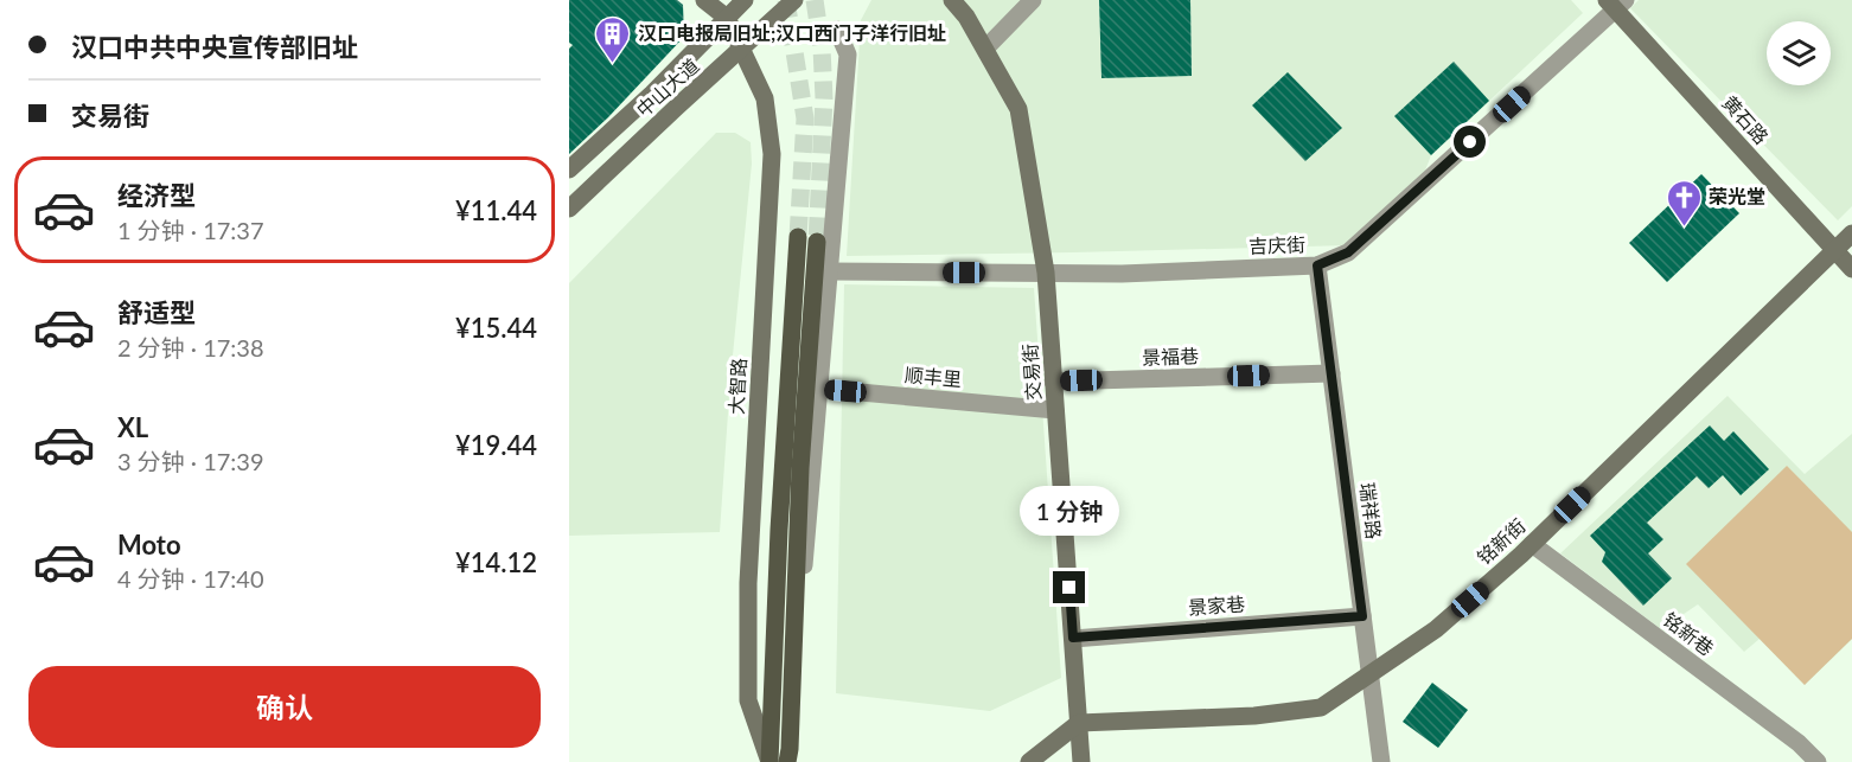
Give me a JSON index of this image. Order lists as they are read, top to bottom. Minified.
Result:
{"streets":{"main road":["大智路"],"street":["中山大道","黄石路","吉庆街","景福巷","交易街","顺丰里","瑞祥路","铭新街","景家巷","铭新巷"]},"crossings":[["中山大道","大智路"],["黄石路","吉庆街"],["黄石路","铭新街"],["吉庆街","交易街"],["吉庆街","瑞祥路"],["景福巷","交易街"],["景福巷","瑞祥路"],["交易街","顺丰里"],["交易街","铭新街"],["交易街","景家巷"],["瑞祥路","铭新街"],["瑞祥路","景家巷"],["铭新街","铭新巷"]],"places":{"building":["汉口电报局旧址;汉口西门子洋行旧址"],"church":["荣光堂"]},"page":{"banner":["汉口中共中央宣传部旧址","交易街"],"list":[{"name":"经济型","note":"1 分钟 · 17:37","value":"¥11.44"},{"name":"舒适型","note":"2 分钟 · 17:38","value":"¥15.44"},{"name":"XL","note":"3 分钟 · 17:39","value":"¥19.44"},{"name":"Moto","note":"4 分钟 · 17:40","value":"¥14.12"}],"bubble":"1 分钟","buttons":"确认"}}
